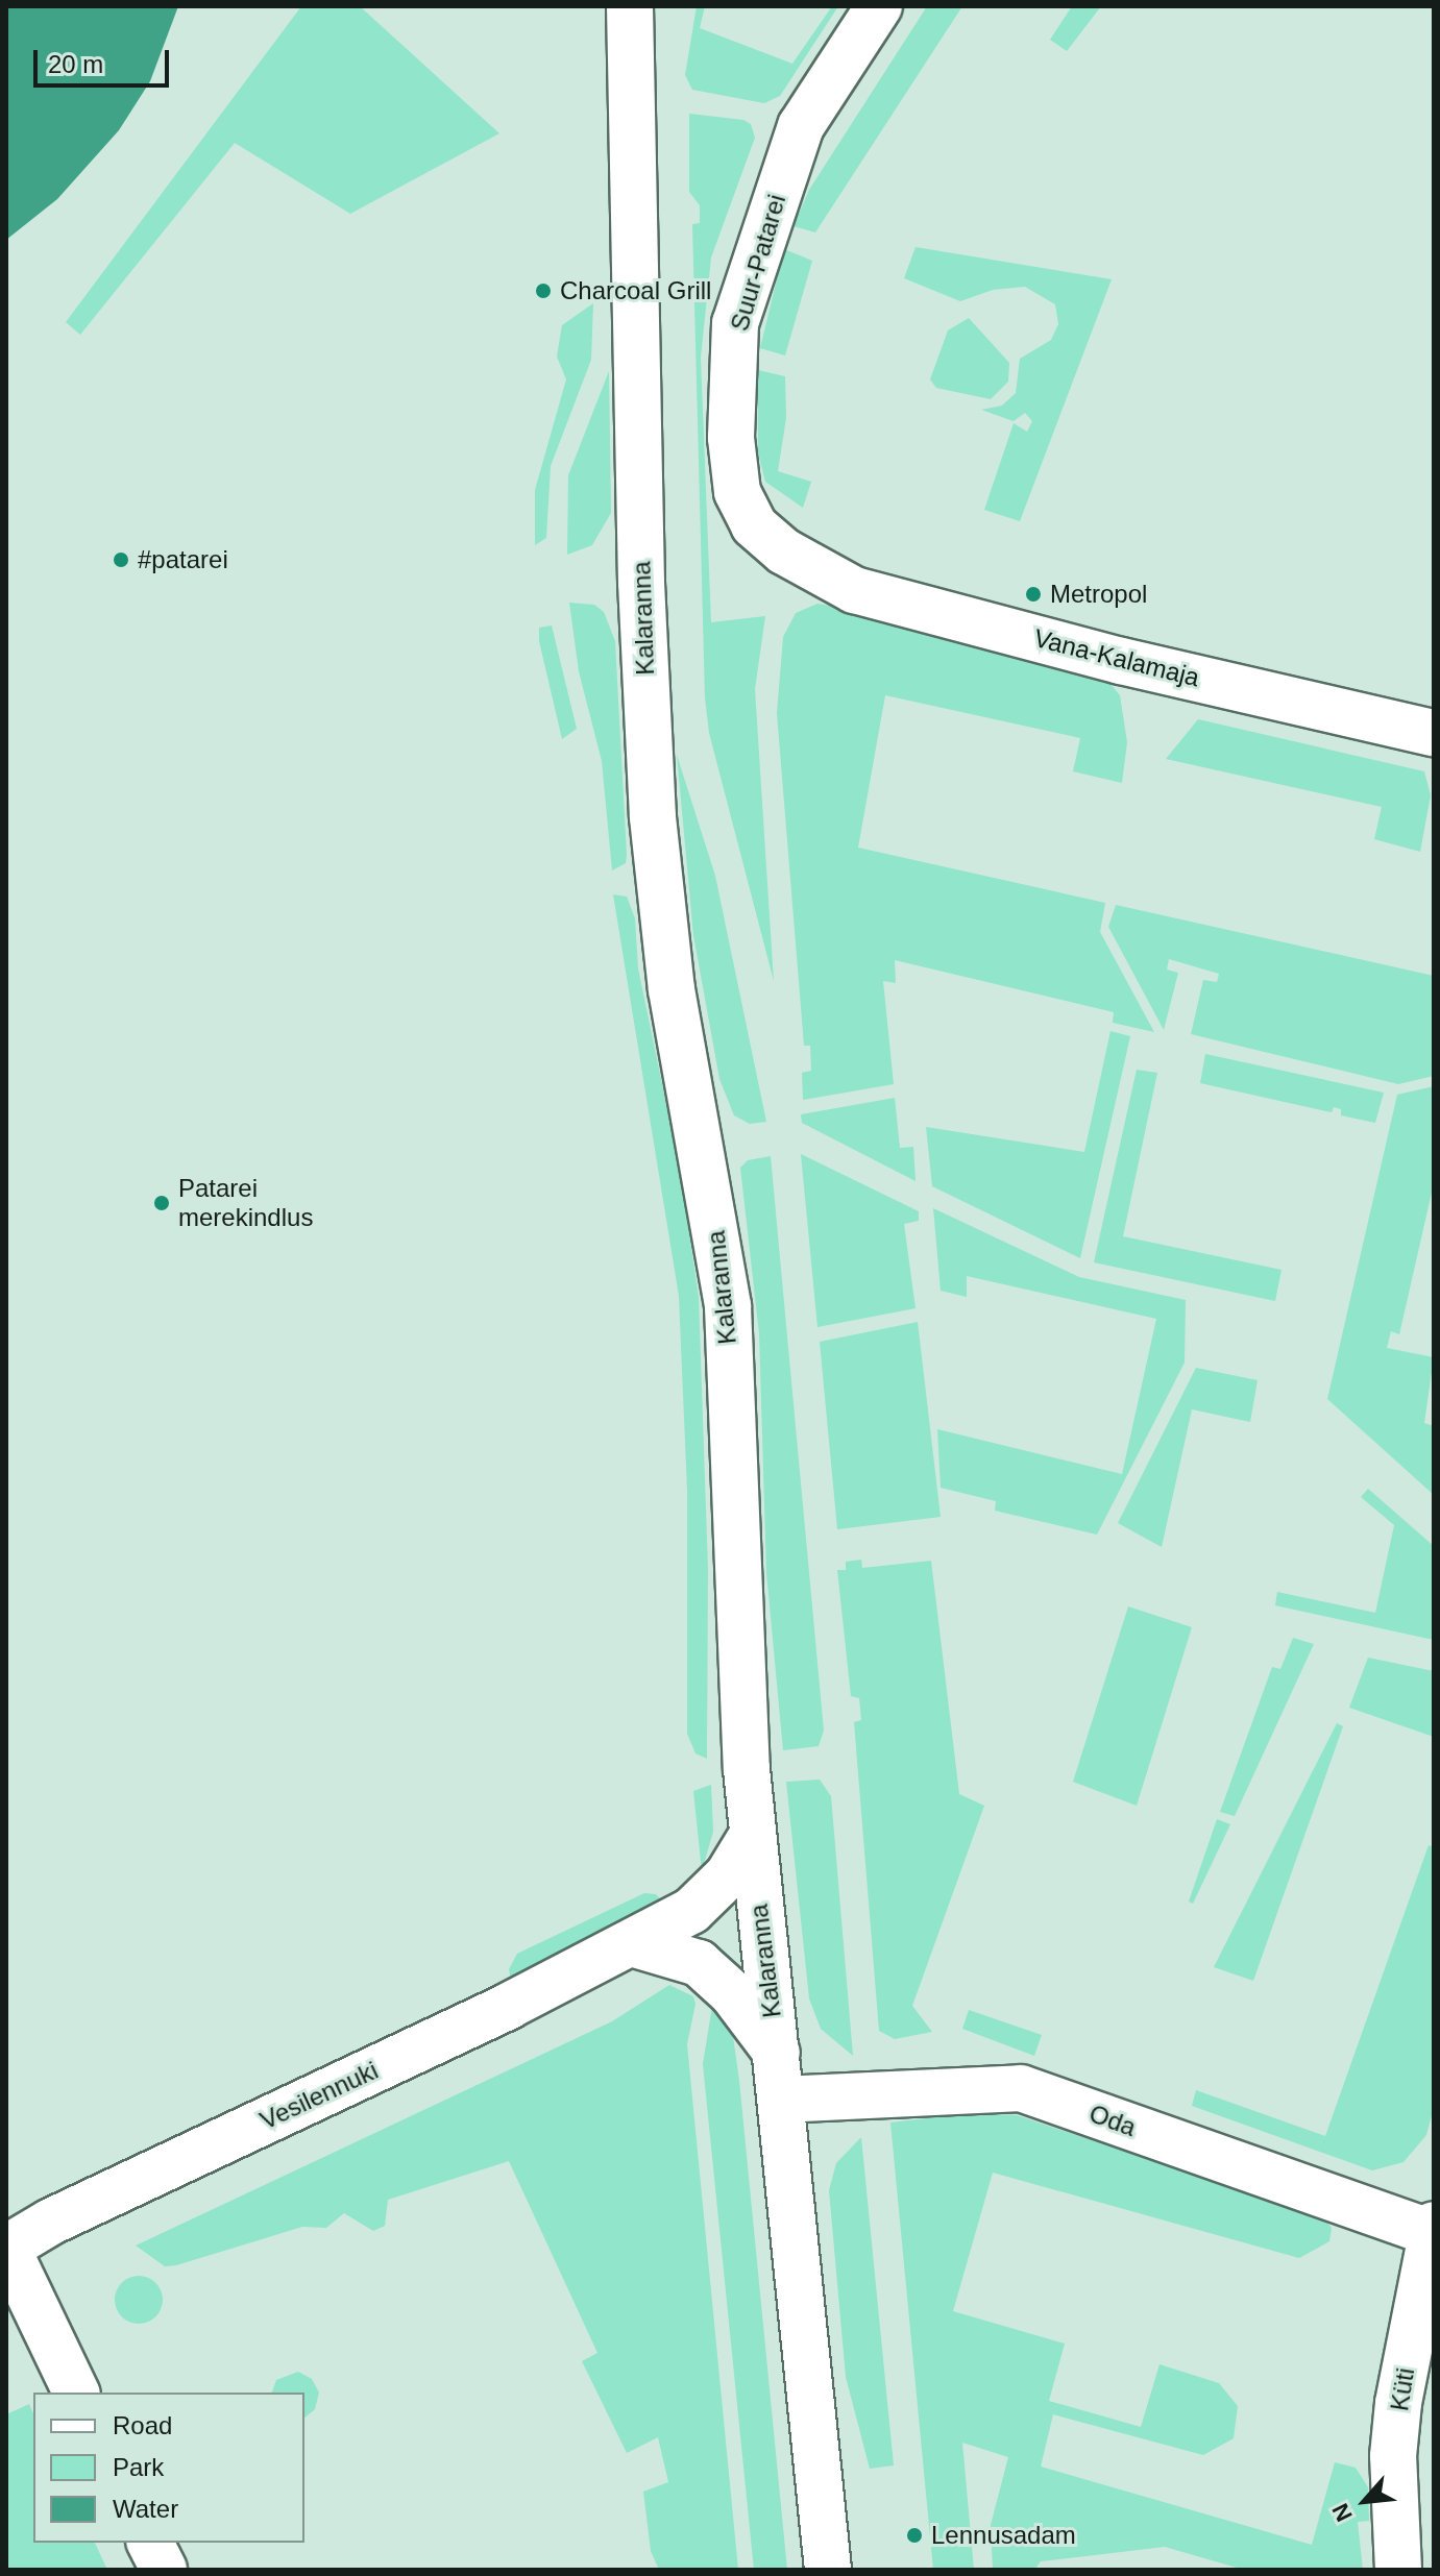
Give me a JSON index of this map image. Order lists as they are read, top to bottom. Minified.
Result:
{"streets":{"street":["Suur-Patarei","Kalaranna","Vana-Kalamaja","Vesilennuki","Oda","Küti"]},"crossings":[["Suur-Patarei","Vana-Kalamaja"],["Kalaranna","Vesilennuki"],["Kalaranna","Oda"],["Oda","Küti"]],"places":["Charcoal Grill","#patarei","Metropol","Patarei merekindlus","Lennusadam"],"legend":["Road","Park","Water"],"scale_bar":"20 m","north":"bottom left"}
